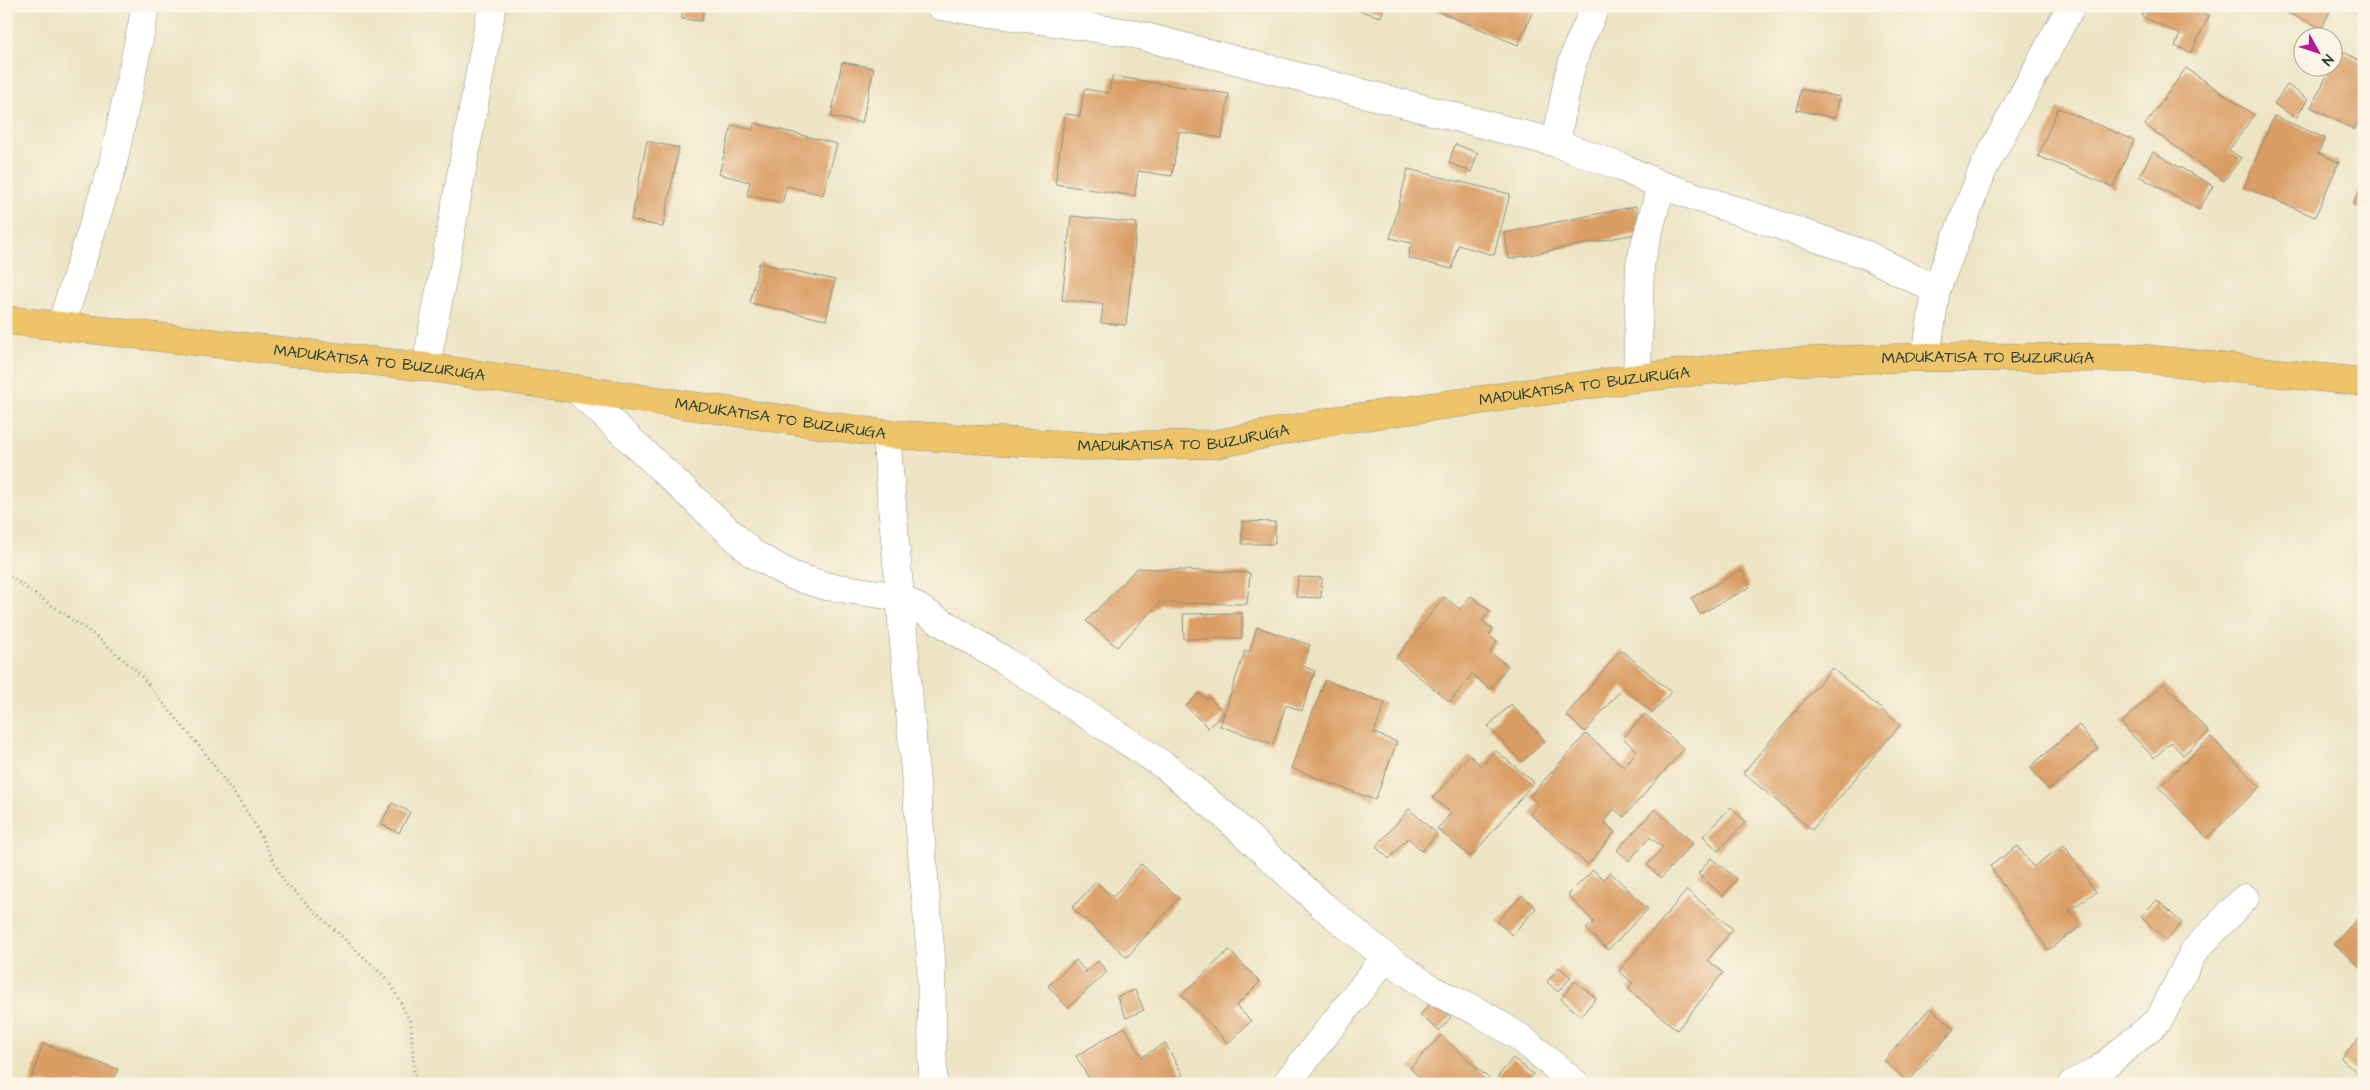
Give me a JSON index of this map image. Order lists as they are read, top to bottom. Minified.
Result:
{"streets":{"main road":["MADUKATISA TO BUZURUGA"]},"north":"bottom right"}
